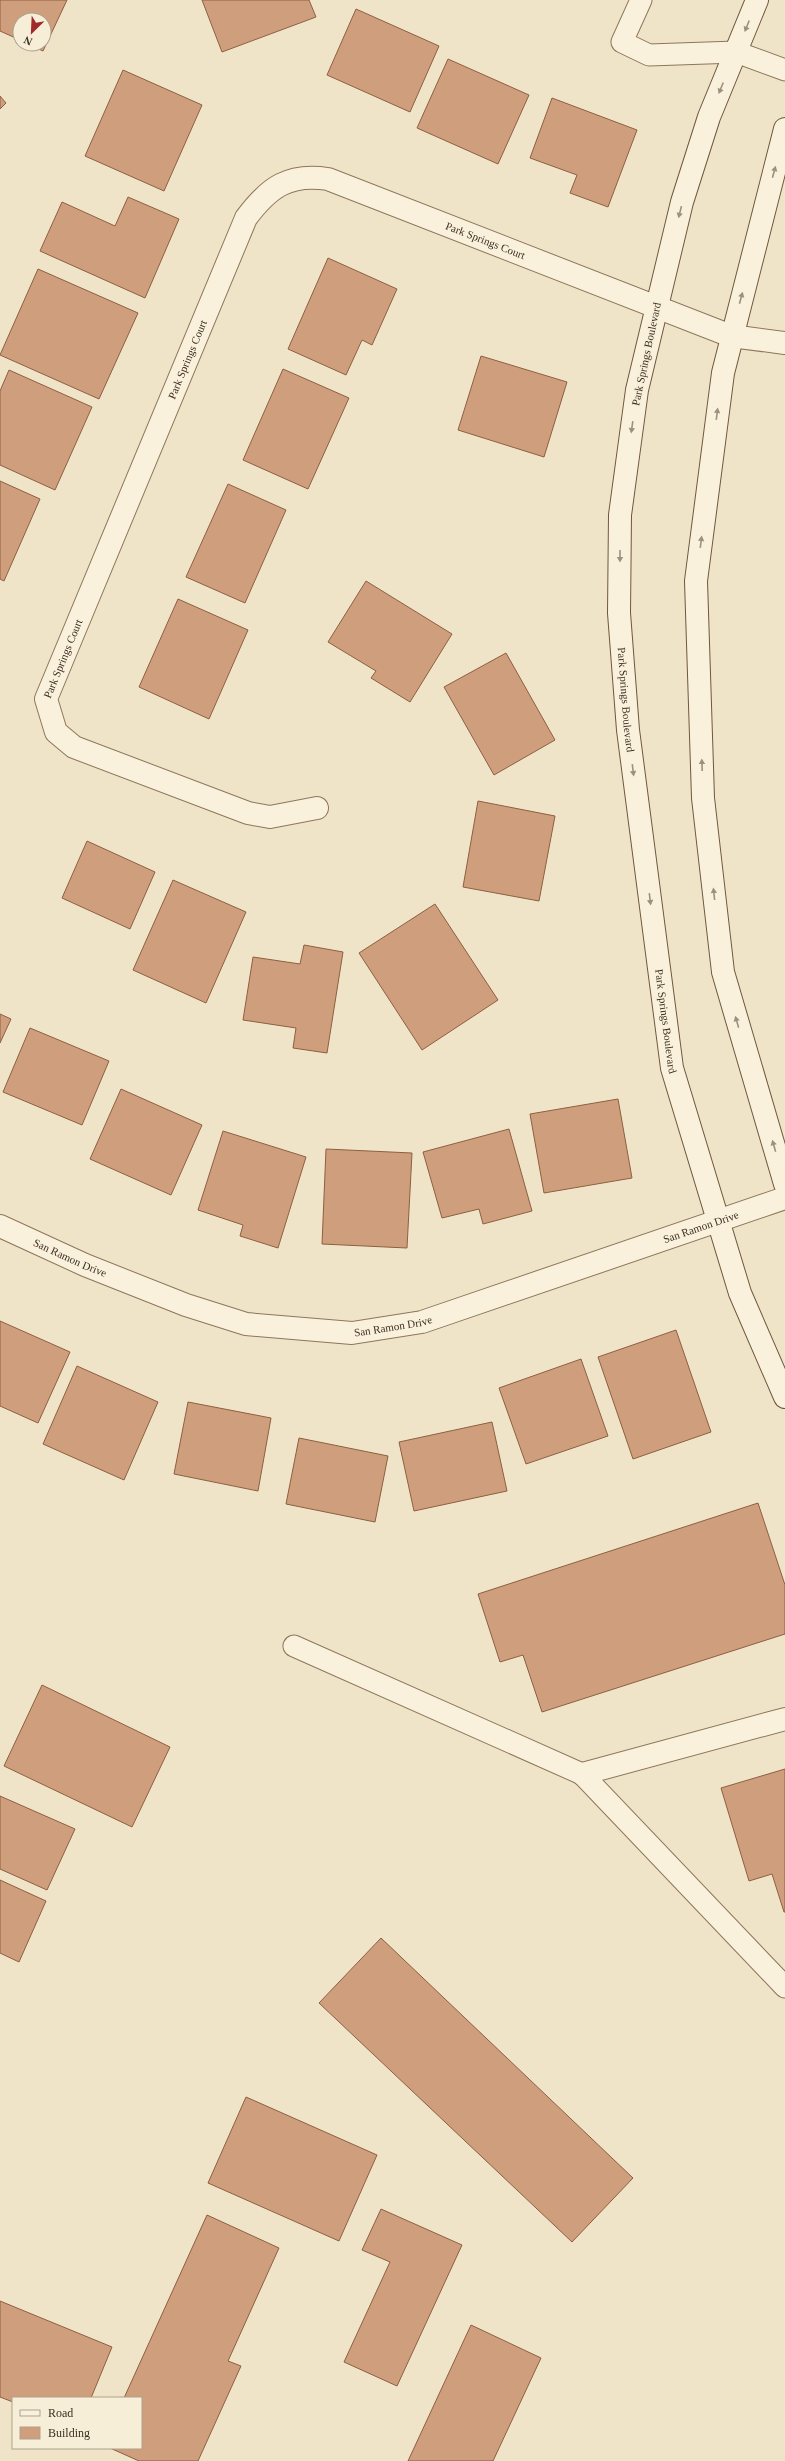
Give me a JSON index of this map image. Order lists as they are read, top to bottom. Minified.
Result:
{"streets":{"main road":["Park Springs Court","Park Springs Boulevard","San Ramon Drive"]},"crossings":[["Park Springs Court","Park Springs Boulevard"],["Park Springs Boulevard","San Ramon Drive"]],"legend":["Road","Building"],"north":"bottom left"}
